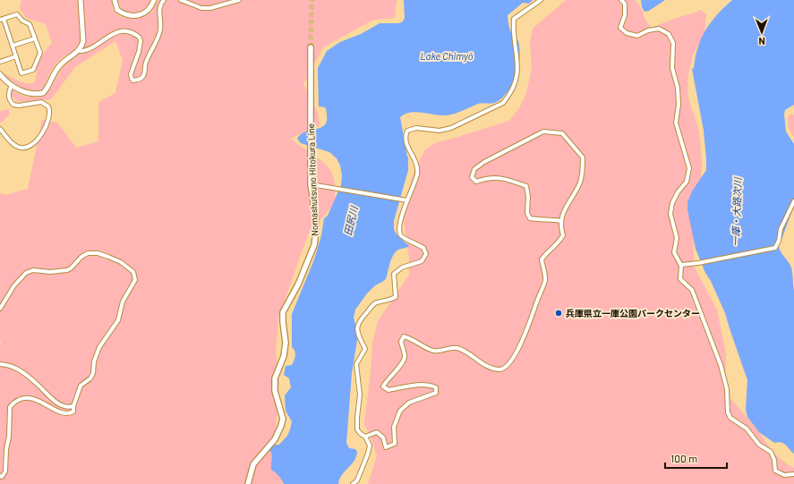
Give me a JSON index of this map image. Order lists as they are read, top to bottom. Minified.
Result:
{"streets":{"main road":["Nomashutsuno Hitokura Line"]},"water":["Lake Chimyō","一庫・大路次川","田尻川"],"places":["兵庫県立一庫公園パークセンター"],"scale_bar":"100 m","north":"bottom"}
